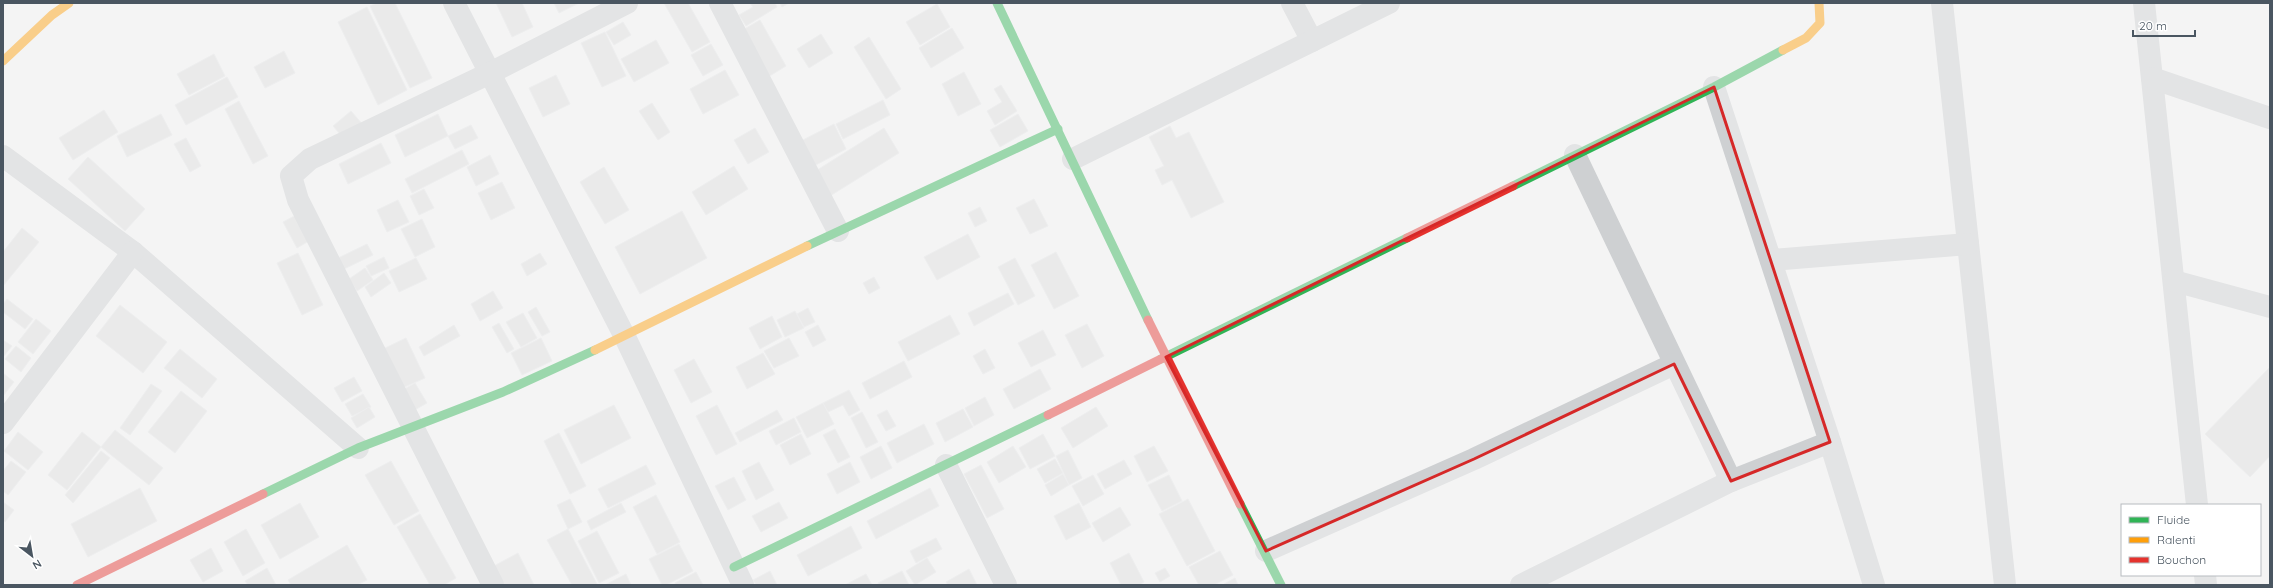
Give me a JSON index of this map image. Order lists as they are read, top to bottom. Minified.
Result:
{"legend":["Fluide","Ralenti","Bouchon"],"scale_bar":"20 m","north":"bottom right"}
